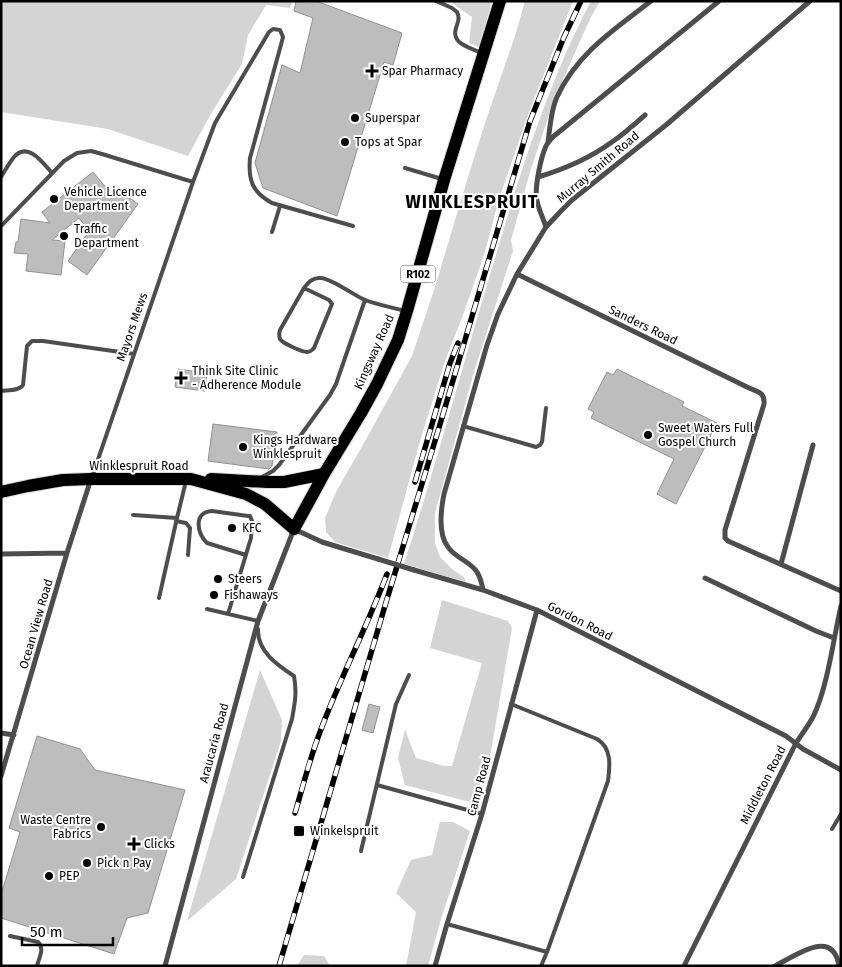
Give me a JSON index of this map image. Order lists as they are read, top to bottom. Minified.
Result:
{"streets":{"main road":["R102","Kingsway Road","Winklespruit Road"],"street":["Murray Smith Road","Sanders Road","Gordon Road","Ocean View Road","Araucaria Road","Middleton Road","Camp Road"],"lane":["Mayors Mews"]},"crossings":[["Murray Smith Road","Sanders Road"],["Murray Smith Road","Gordon Road"],["Mayors Mews","Winklespruit Road"],["Mayors Mews","Ocean View Road"],["Kingsway Road","Winklespruit Road"],["Kingsway Road","Gordon Road"],["Kingsway Road","Araucaria Road"],["Winklespruit Road","Gordon Road"],["Winklespruit Road","Ocean View Road"],["Winklespruit Road","Araucaria Road"],["Gordon Road","Araucaria Road"],["Gordon Road","Middleton Road"],["Gordon Road","Camp Road"]],"districts":["WINKLESPRUIT"],"places":{"health":["Spar Pharmacy","Think Site Clinic - Adherence Module","Clicks"],"other":["Superspar","Tops at Spar","Vehicle Licence Department","Traffic Department","Sweet Waters Full Gospel Church","Kings Hardware Winklespruit","KFC","Steers","Fishaways","Waste Centre Fabrics","Pick n Pay","PEP"],"transit":["Winkelspruit"]},"scale_bar":"50 m"}
